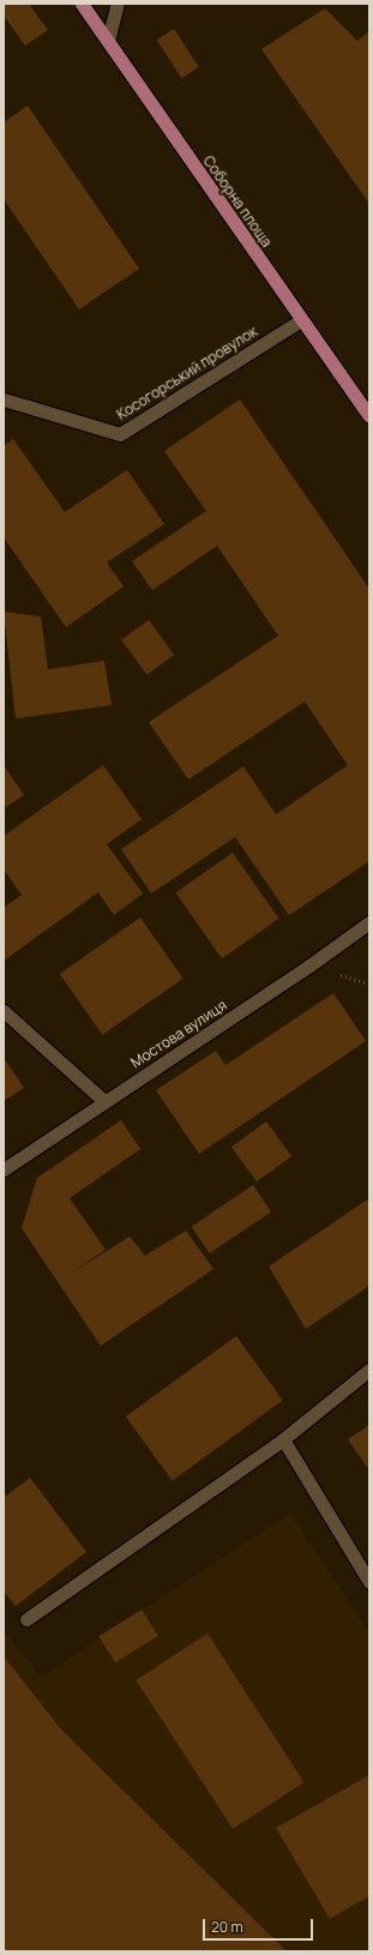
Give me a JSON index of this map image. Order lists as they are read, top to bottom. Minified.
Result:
{"streets":{"main road":["Соборна площа"],"street":["Косогорський провулок","Мостова вулиця"]},"crossings":[["Соборна площа","Косогорський провулок"]],"scale_bar":"20 m"}
